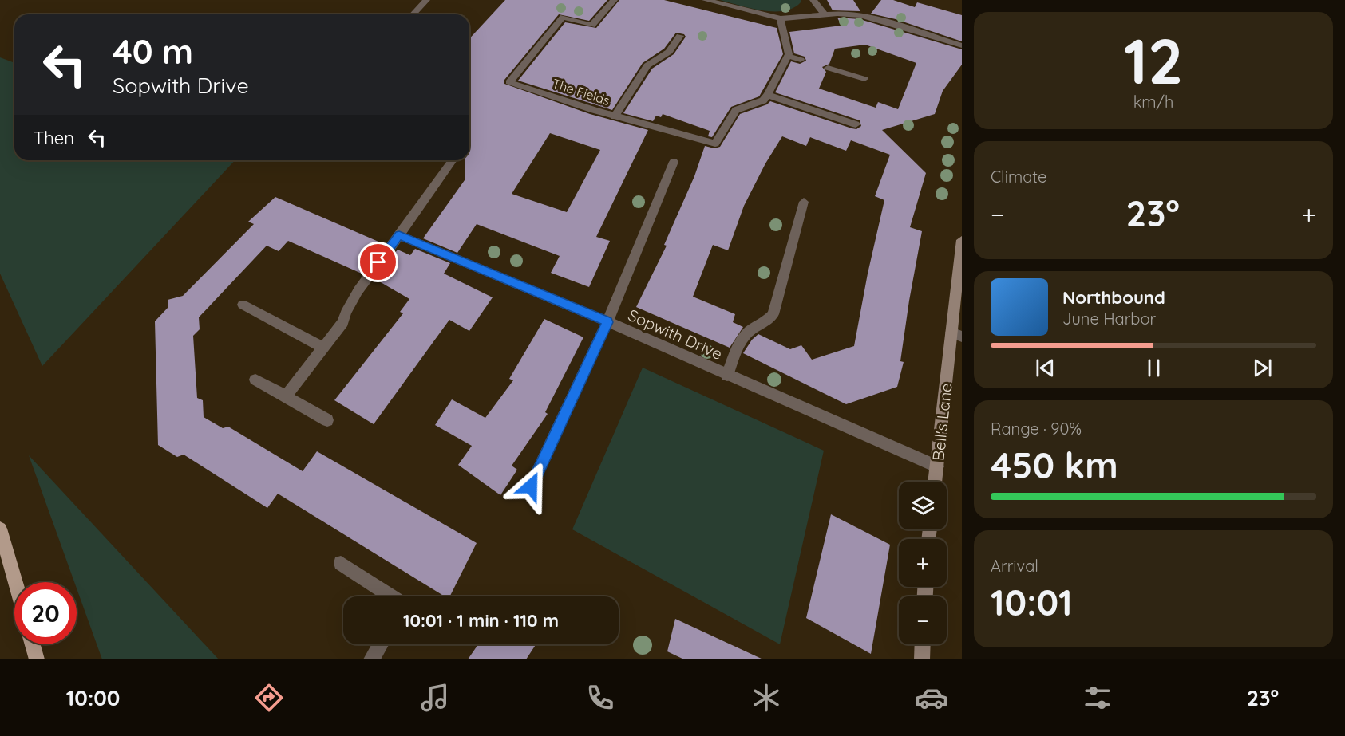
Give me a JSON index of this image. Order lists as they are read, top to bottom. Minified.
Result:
{"streets":{"street":["The Fields","Sopwith Drive","Bell's Lane"]},"crossings":[["Sopwith Drive","Bell's Lane"]],"page":{"tile":[["12","km/h"],"Climate",["Range · 90%","450 km"],["Arrival","10:01"]],"turn":["40 m","Sopwith Drive"],"then":"Then","heat":["−","23°","+"],"song":["Northbound","June Harbor"],"map_buttons":["+","−"],"limit":"20","trip":"10:01 · 1 min · 110 m","tabs":["10:00","23°"]}}
